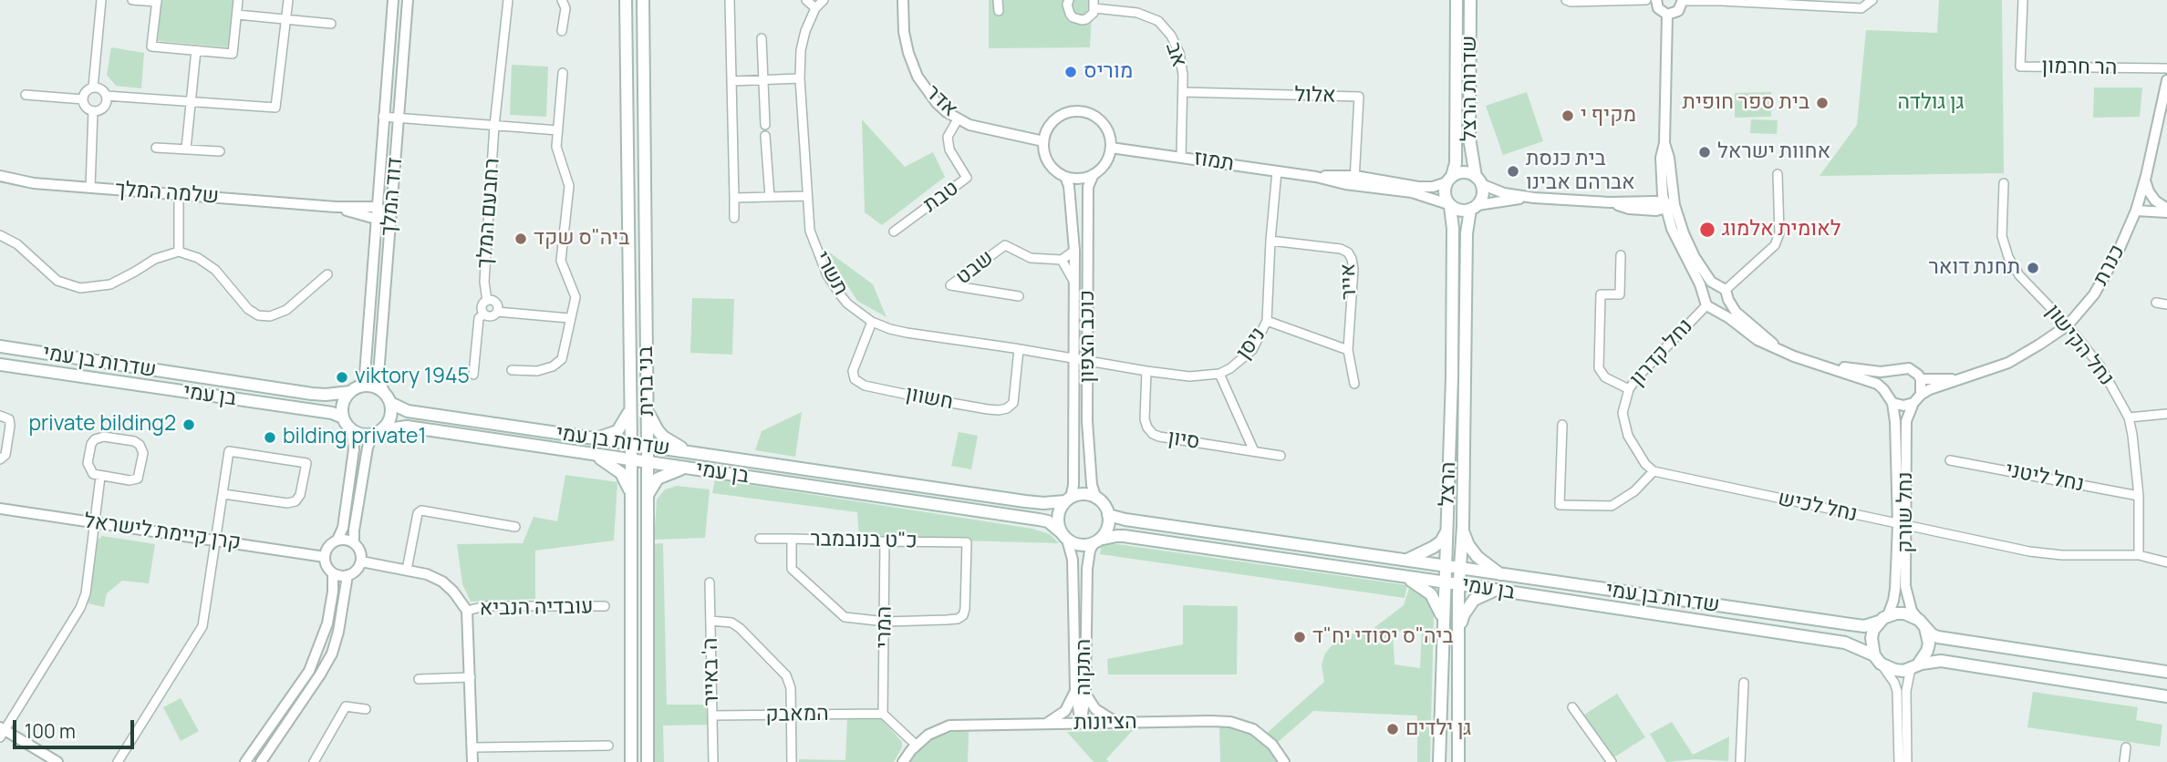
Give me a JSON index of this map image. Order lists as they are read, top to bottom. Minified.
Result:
{"streets":{"main road":["שדרות הרצל","שדרות בן עמי","בני ברית","בן עמי","הרצל"],"street":["אב","הר חרמון","אלול","אדר","תמוז","שלמה המלך","דוד המלך","טבת","רחבעם המלך","כנרת","שבט","תשרי","אייר","כוכב הצפון","ניסן","נחל הקישון","נחל קדרון","חשוון","סיון","נחל ליטני","נחל לכיש","נחל שורק","קרן קיימת לישראל","כ\"ט בנובמבר","עובדיה הנביא","המרי","התקוה","ה' באייר","המאבק","הציונות"]},"crossings":[["אב","אלול"],["אב","תמוז"],["שדרות הרצל","תמוז"],["שדרות הרצל","הרצל"],["אלול","תמוז"],["אדר","תמוז"],["אדר","טבת"],["אדר","כוכב הצפון"],["תמוז","כוכב הצפון"],["תמוז","ניסן"],["תמוז","הרצל"],["שלמה המלך","דוד המלך"],["דוד המלך","שדרות בן עמי"],["דוד המלך","בן עמי"],["כנרת","נחל הקישון"],["כנרת","נחל קדרון"],["כנרת","נחל שורק"],["תשרי","כוכב הצפון"],["תשרי","ניסן"],["תשרי","חשוון"],["אייר","ניסן"],["כוכב הצפון","ניסן"],["כוכב הצפון","שדרות בן עמי"],["כוכב הצפון","בן עמי"],["כוכב הצפון","התקוה"],["ניסן","סיון"],["נחל הקישון","נחל ליטני"],["נחל הקישון","נחל לכיש"],["נחל קדרון","נחל לכיש"],["שדרות בן עמי","בני ברית"],["שדרות בן עמי","בן עמי"],["שדרות בן עמי","הרצל"],["שדרות בן עמי","נחל שורק"],["שדרות בן עמי","התקוה"],["בני ברית","בן עמי"],["בן עמי","הרצל"],["בן עמי","נחל שורק"],["בן עמי","התקוה"],["נחל לכיש","נחל שורק"],["כ\"ט בנובמבר","המרי"],["המרי","המאבק"],["התקוה","הציונות"],["ה' באייר","המאבק"]],"parks":["גן גולדה"],"places":["מוריס","בית ספר חופית","מקיף י","אחוות ישראל","בית כנסת אברהם אבינו","לאומית אלמוג","ביה\"ס שקד","תחנת דואר","viktory 1945","private bilding2","bilding private1","ביה\"ס יסודי יח\"ד","גן ילדים"],"scale_bar":"100 m"}
